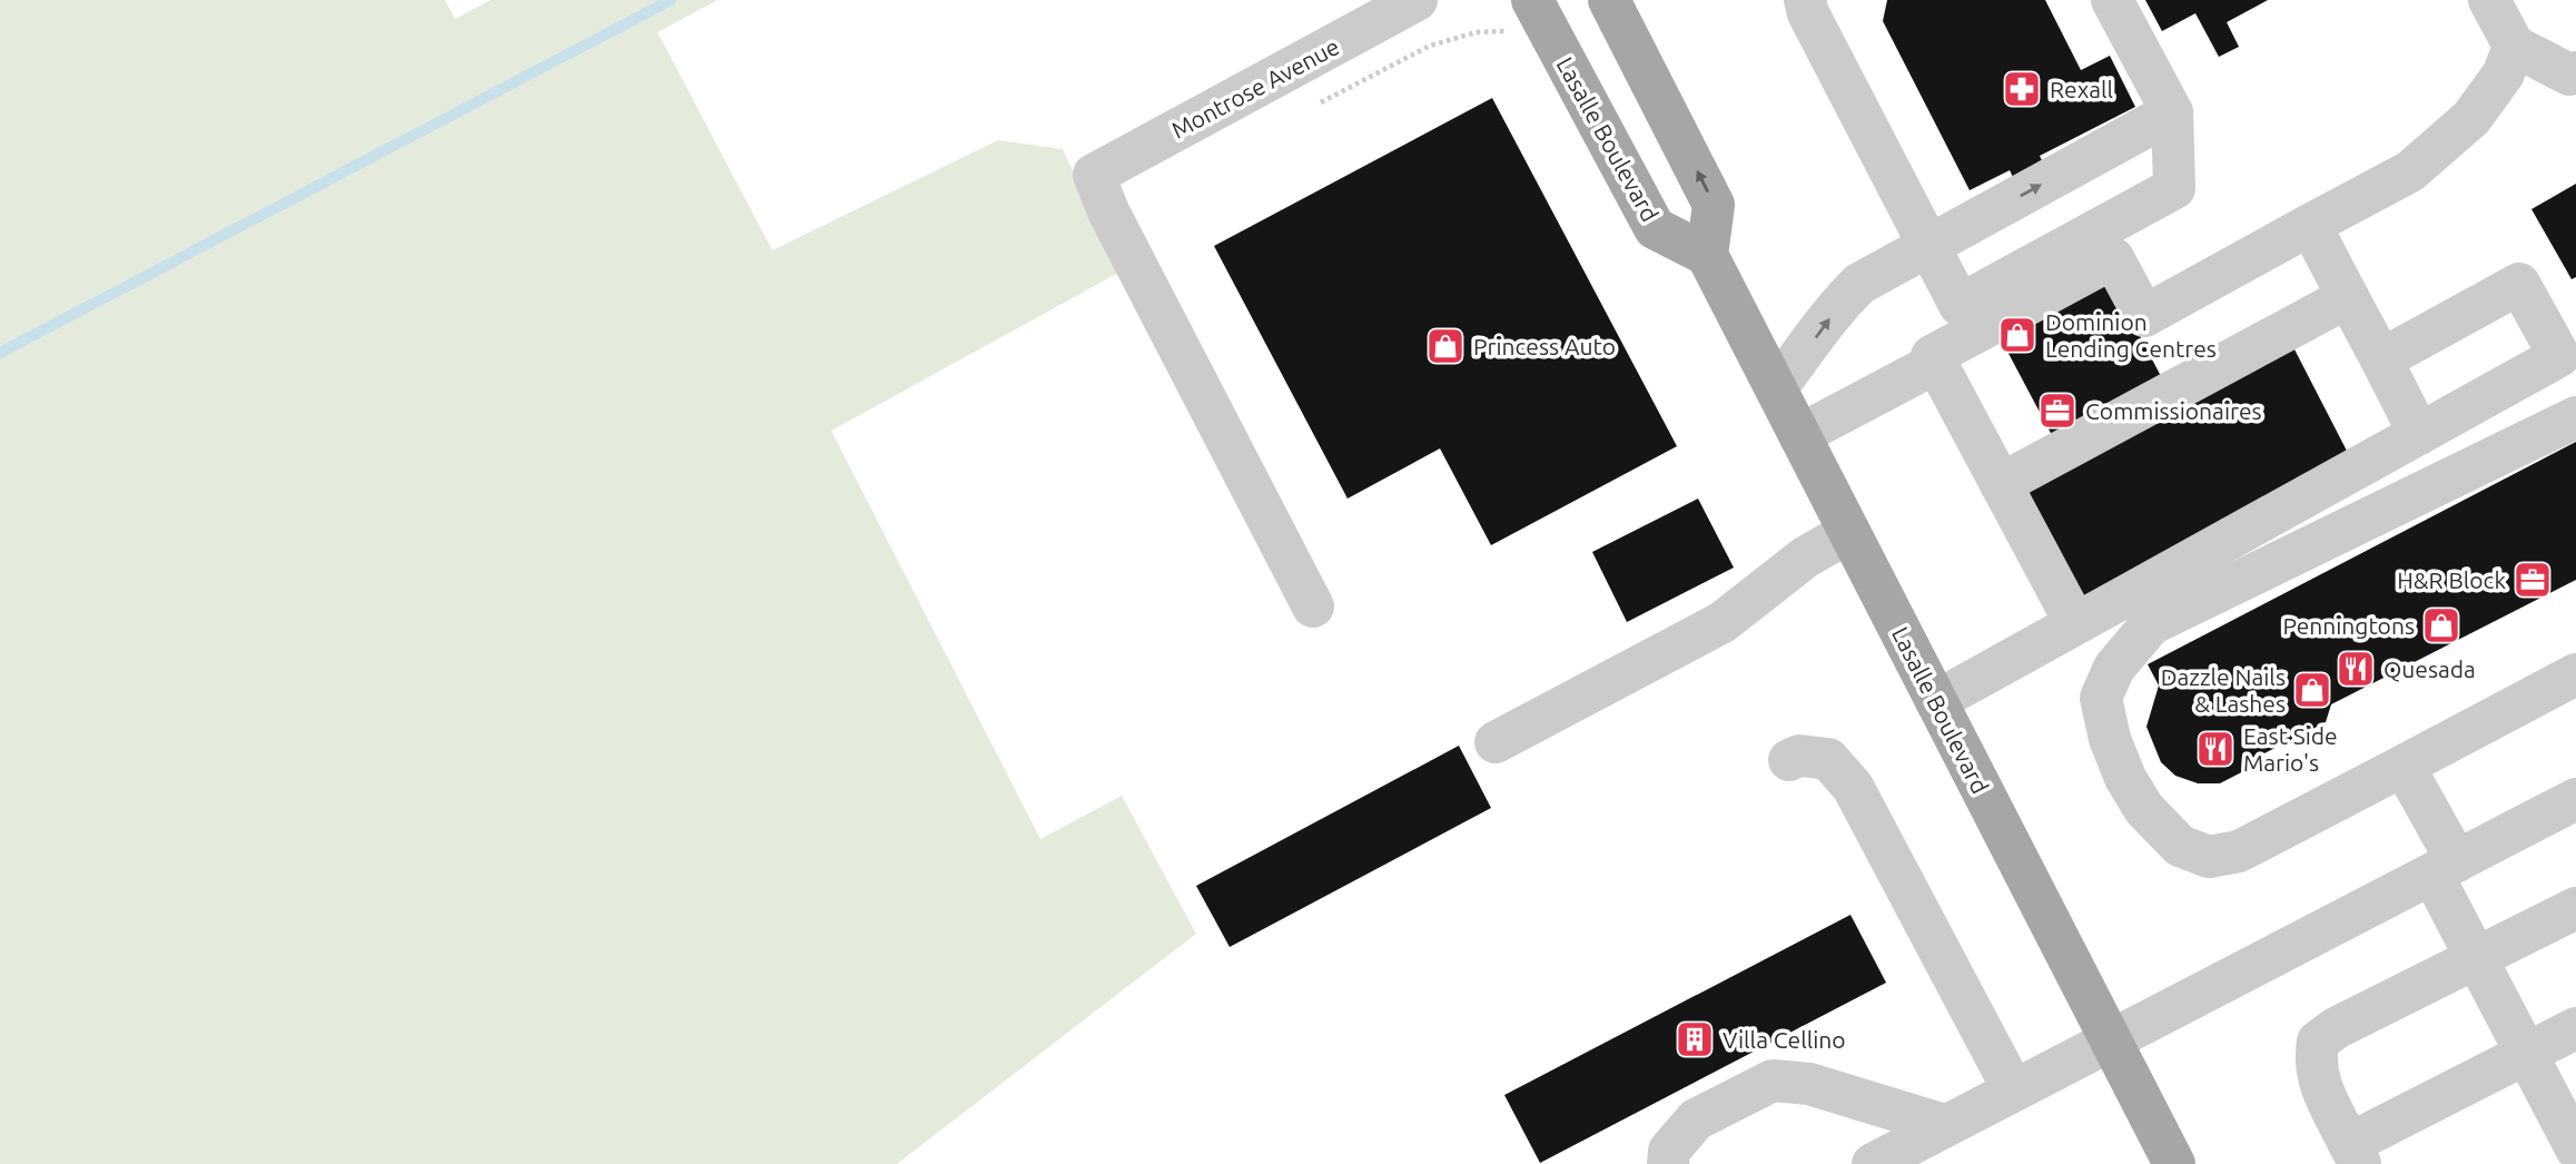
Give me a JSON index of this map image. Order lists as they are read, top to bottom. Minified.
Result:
{"streets":{"main road":["Lasalle Boulevard"],"street":["Montrose Avenue"]},"places":{"pharmacy":["Rexall"],"shop":["Dominion Lending Centres","Princess Auto","Penningtons","Dazzle Nails & Lashes"],"office":["Commissionaires","H&R Block"],"restaurant":["Quesada","East Side Mario's"],"building":["Villa Cellino"]}}
